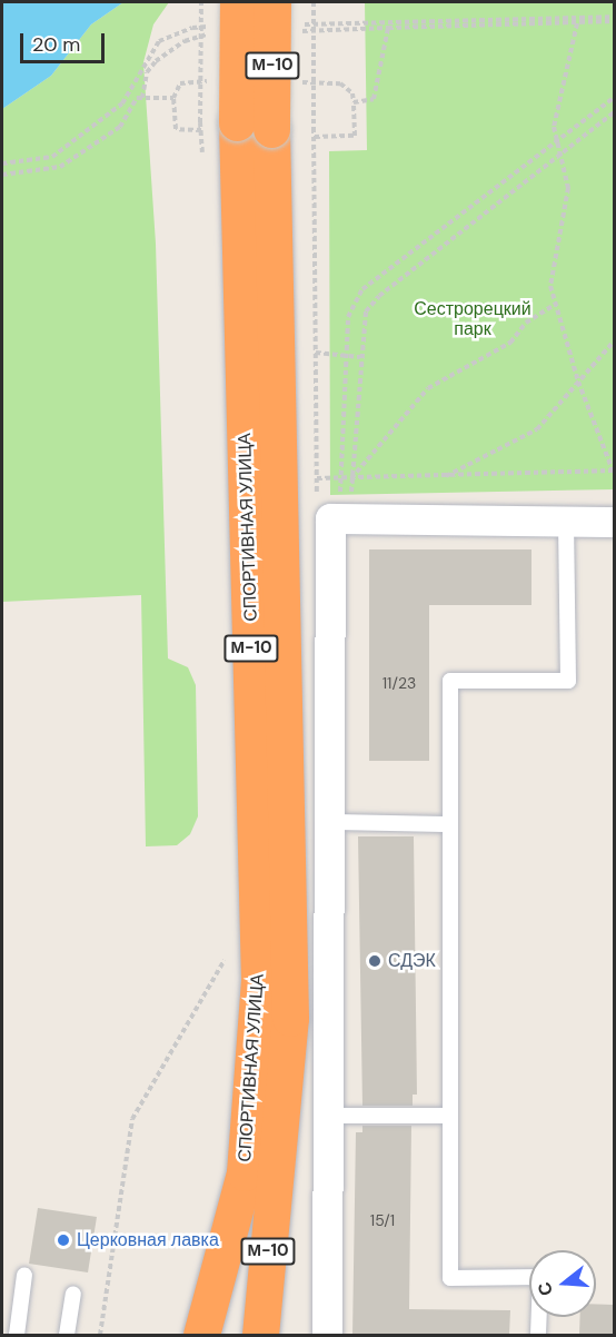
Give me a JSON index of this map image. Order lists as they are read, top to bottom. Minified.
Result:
{"streets":{"highway":["М-10","СПОРТИВНАЯ УЛИЦА"]},"crossings":[["М-10","СПОРТИВНАЯ УЛИЦА"]],"parks":["Сестрорецкий парк"],"places":["СДЭК","Церковная лавка"],"house_numbers":["11/23","15/1"],"scale_bar":"20 m","north":"left"}
